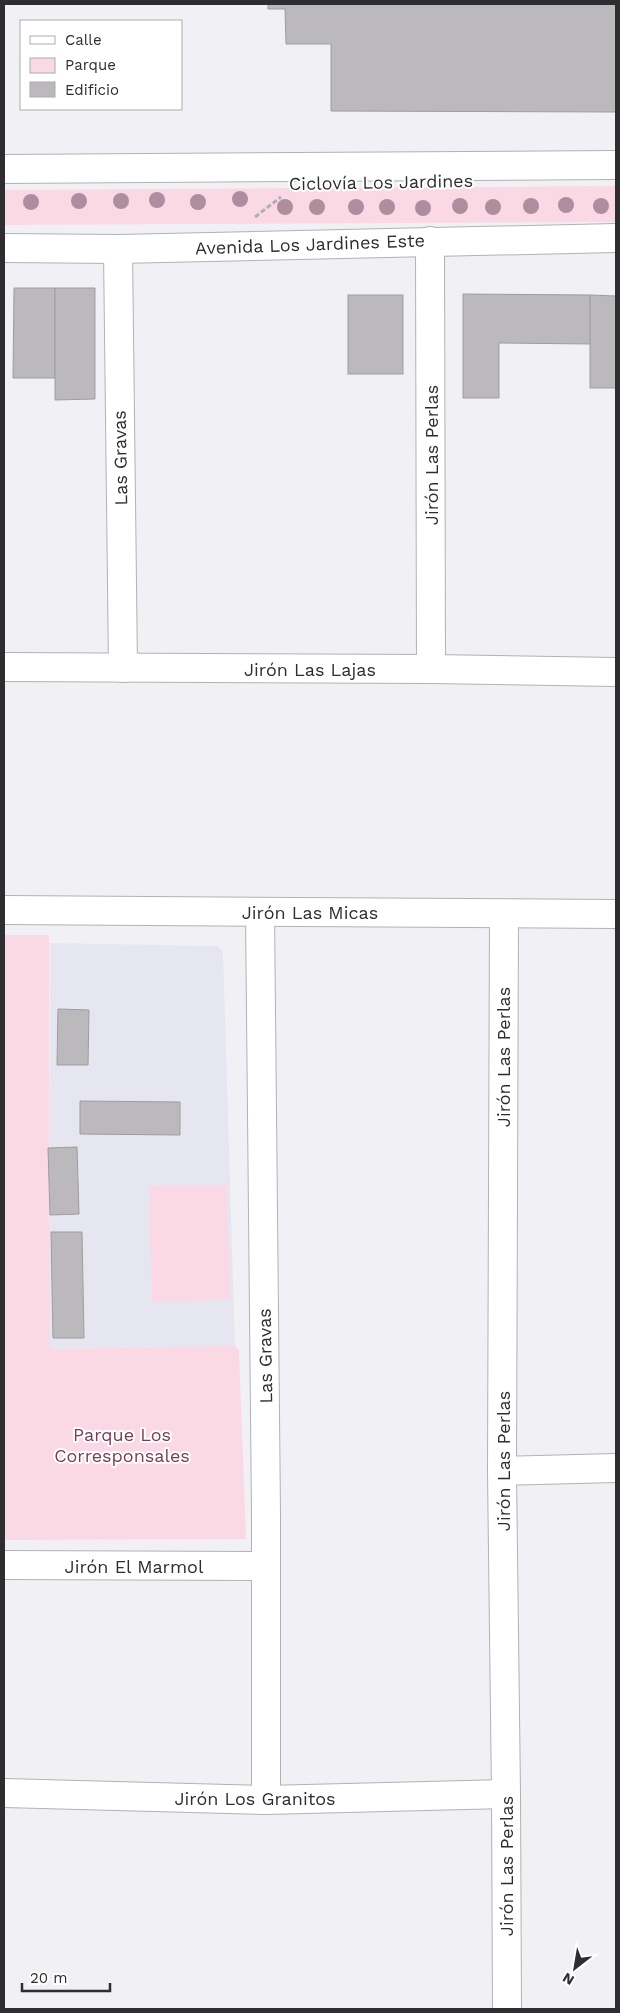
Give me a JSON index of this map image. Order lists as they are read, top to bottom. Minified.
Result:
{"streets":{"street":["Avenida Los Jardines Este","Jirón Las Perlas","Las Gravas","Jirón Las Lajas","Jirón Las Micas","Jirón El Marmol","Jirón Los Granitos"],"path":["Ciclovía Los Jardines"]},"crossings":[["Avenida Los Jardines Este","Jirón Las Perlas"],["Avenida Los Jardines Este","Las Gravas"],["Jirón Las Perlas","Jirón Las Lajas"],["Jirón Las Perlas","Jirón Las Micas"],["Jirón Las Perlas","Jirón Los Granitos"],["Las Gravas","Jirón Las Lajas"],["Las Gravas","Jirón Las Micas"],["Las Gravas","Jirón El Marmol"],["Las Gravas","Jirón Los Granitos"]],"parks":["Parque Los Corresponsales"],"legend":["Calle","Parque","Edificio"],"scale_bar":"20 m","north":"bottom left"}
